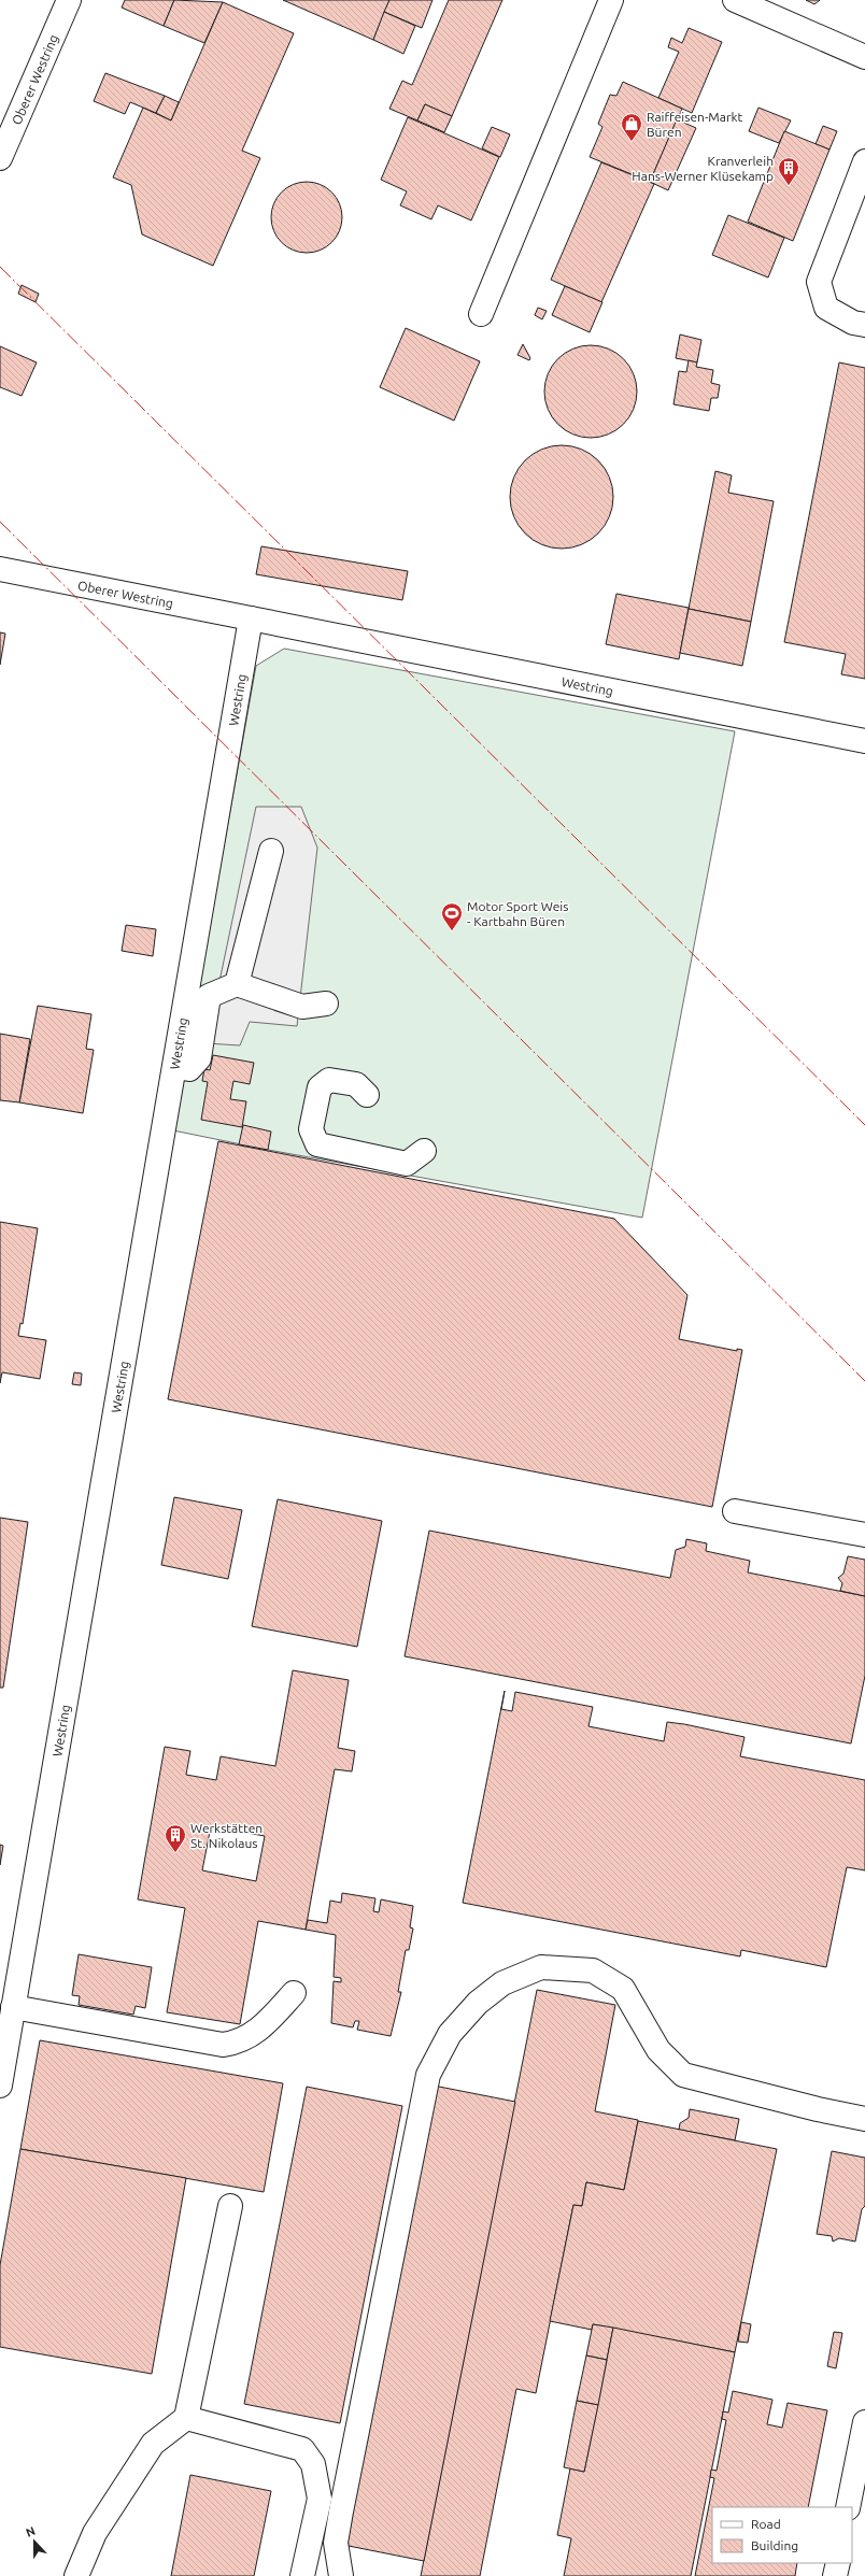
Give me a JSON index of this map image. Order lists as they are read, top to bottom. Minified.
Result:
{"streets":{"street":["Oberer Westring","Westring"]},"crossings":[["Oberer Westring","Westring"]],"places":{"shop":["Raiffeisen-Markt Büren"],"building":["Kranverleih Hans-Werner Klüsekamp","Werkstätten St. Nikolaus"],"sports":["Motor Sport Weis - Kartbahn Büren"]},"legend":["Road","Building"],"north":"top"}
